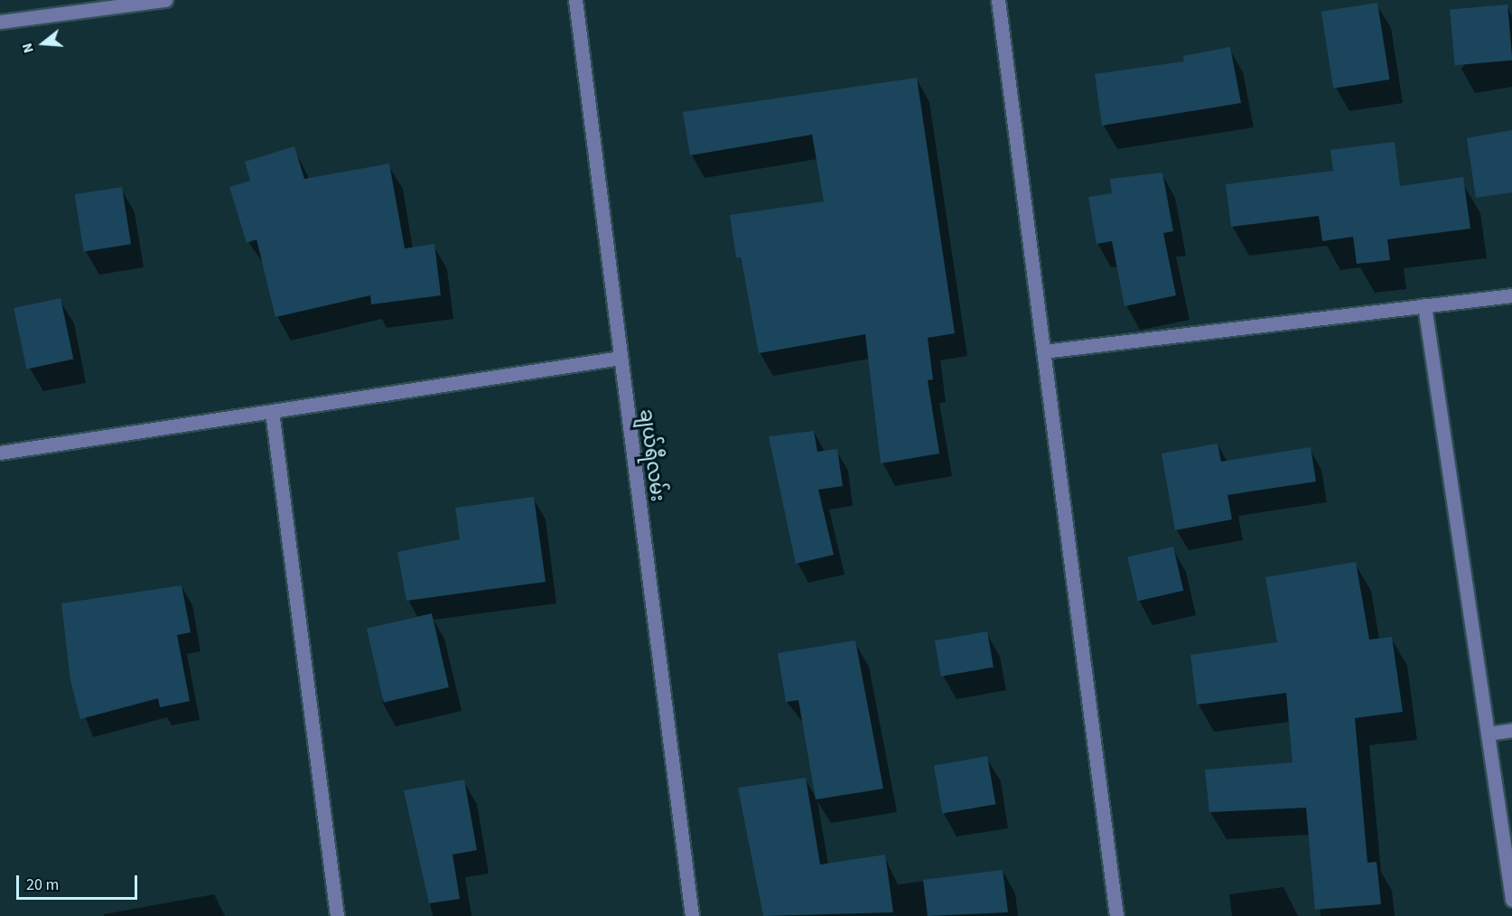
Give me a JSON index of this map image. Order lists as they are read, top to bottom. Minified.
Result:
{"streets":{"street":["ချယ်ရီလမ်း"]},"scale_bar":"20 m","north":"left"}
